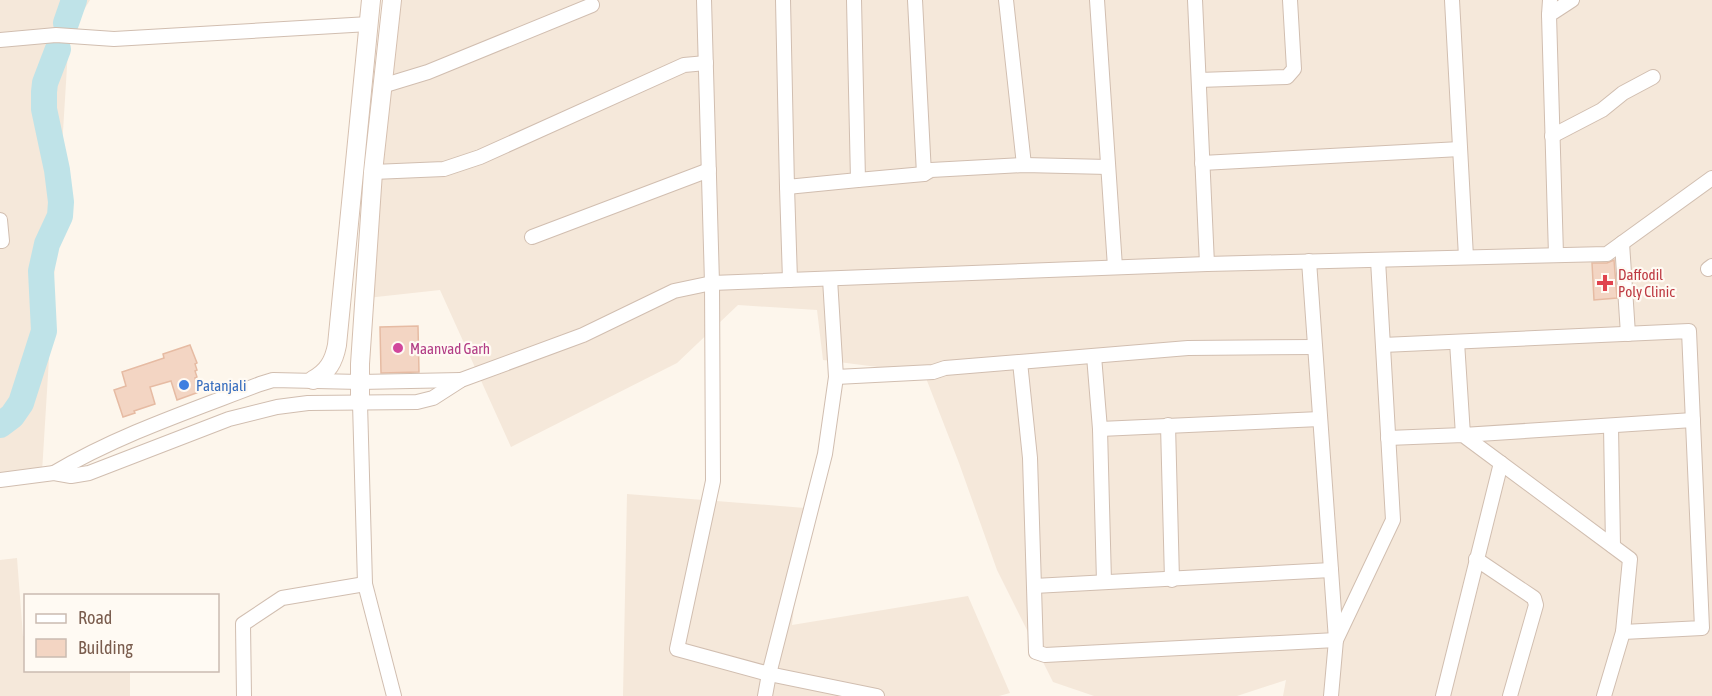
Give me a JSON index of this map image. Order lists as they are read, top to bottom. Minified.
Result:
{"places":{"health":["Daffodil Poly Clinic"],"other":["Maanvad Garh","Patanjali"]},"legend":["Road","Building"]}
